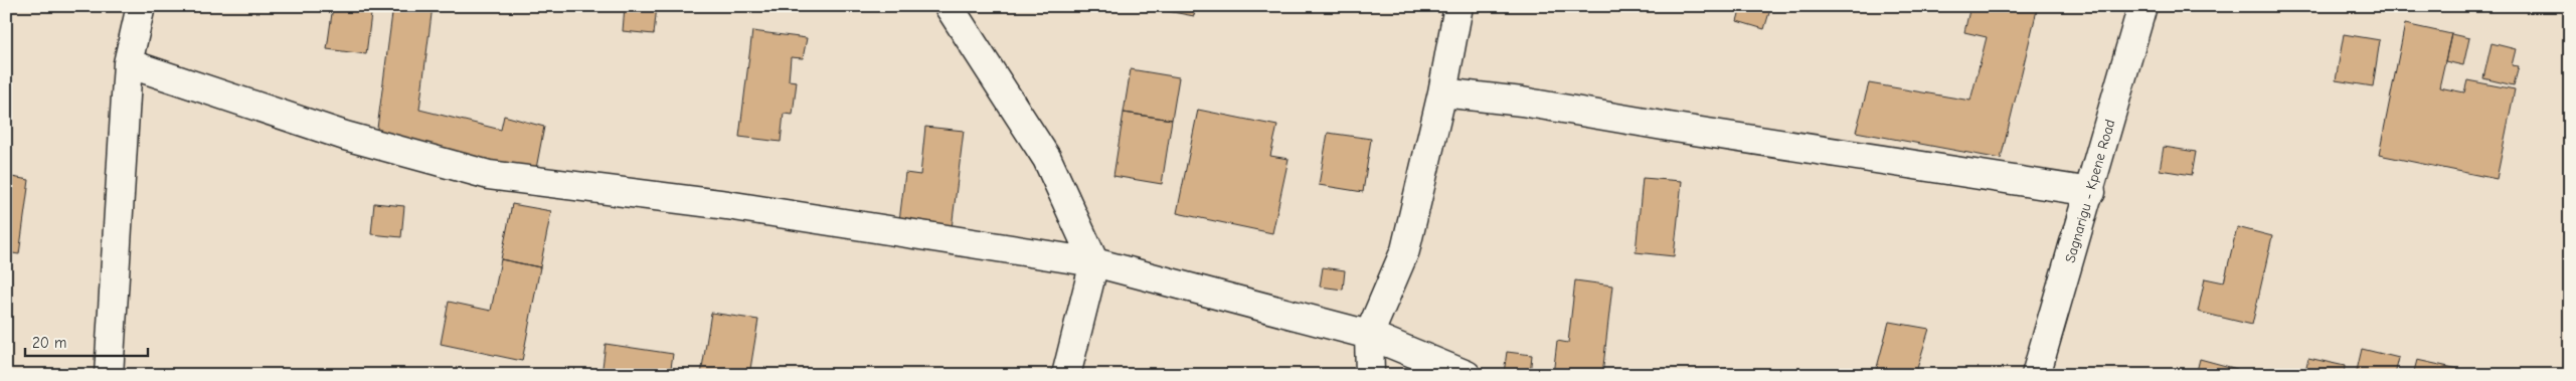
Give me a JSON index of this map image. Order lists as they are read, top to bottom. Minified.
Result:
{"streets":{"street":["Sagnarigu - Kpene Road"]},"scale_bar":"20 m"}
